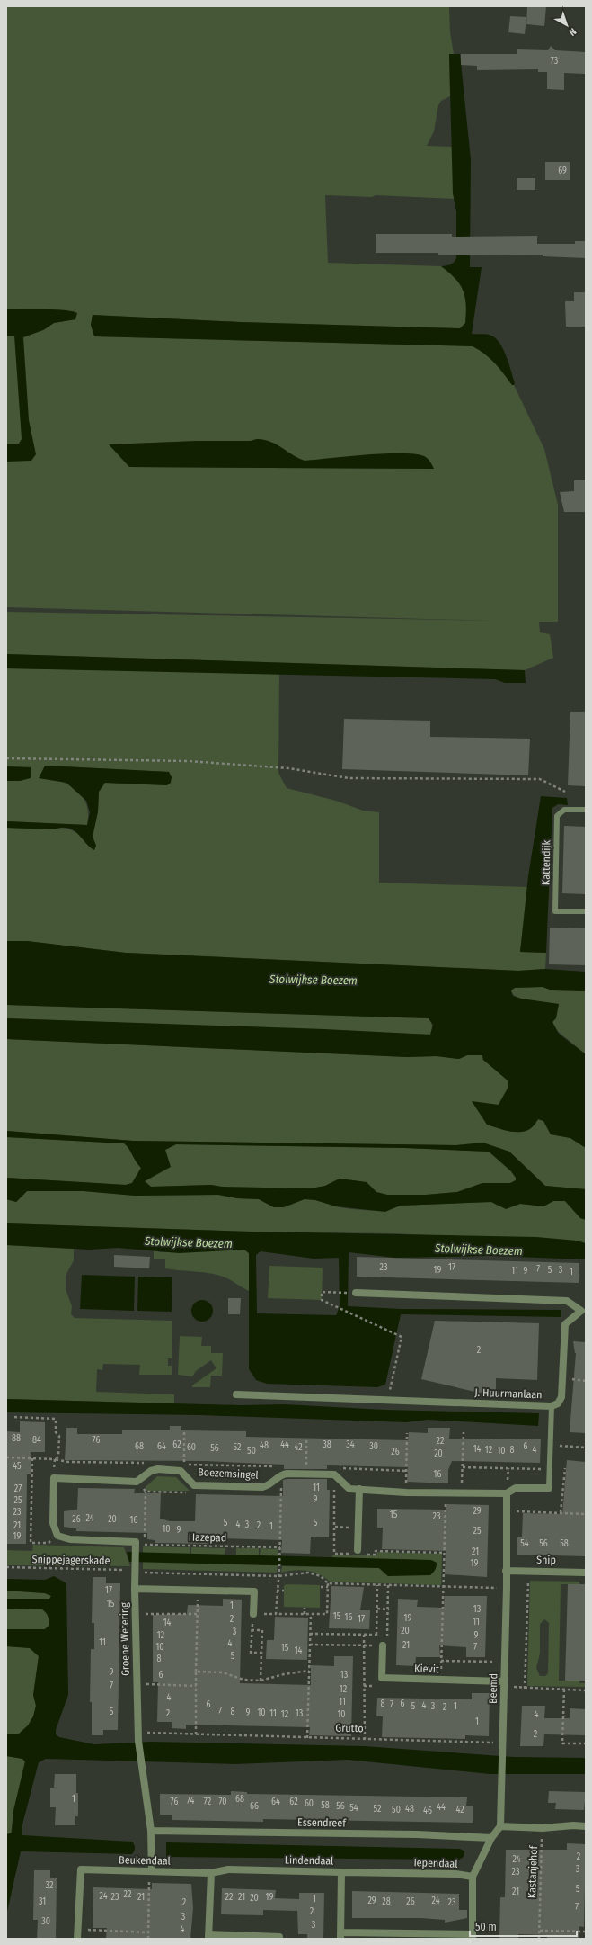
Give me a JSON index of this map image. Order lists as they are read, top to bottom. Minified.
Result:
{"streets":{"street":["J. Huurmanlaan","Boezemsingel","Snip","Groene Wetering","Kievit","Beemd","Essendreef","Beukendaal","Lindendaal","Iependaal"],"lane":["Kattendijk"],"path":["Hazepad","Snippejagerskade","Grutto","Kastanjehof"]},"crossings":[["Hazepad","Groene Wetering"],["Snippejagerskade","Groene Wetering"],["Snip","Beemd"],["Groene Wetering","Grutto"],["Groene Wetering","Essendreef"],["Groene Wetering","Beukendaal"],["Kievit","Beemd"],["Beemd","Grutto"],["Beukendaal","Lindendaal"],["Lindendaal","Iependaal"]],"water":["Stolwijkse Boezem"],"house_numbers":["73","69","23","17","7","19","5","3","11","9","1","2","88","84","76","22","62","44","38","34","48","68","64","30","6","60","52","42","56","14","12","8","4","50","10","26","20","45","16","11","27","9","25","29","23","15","23","24","26","20","16","5","5","4","3","21","2","1","10","9","25","19","54","56","58","21","19","17","15","1","13","15","16","19","2","17","11","14","20","3","12","9","11","4","21","10","7","15","14","5","8","9","6","13","7","12","4","11","8","6","6","7","4","5","3","1","2","7","5","8","9","10","2","11","13","12","10","4","1","2","1","68","74","76","72","70","64","62","60","58","66","56","44","54","52","48","50","42","46","2","24","3","23","32","5","21","22","24","23","21","22","21","19","20","1","29","24","31","28","26","2","23","7","2","3","30","3","4"],"scale_bar":"50 m","north":"bottom right"}
